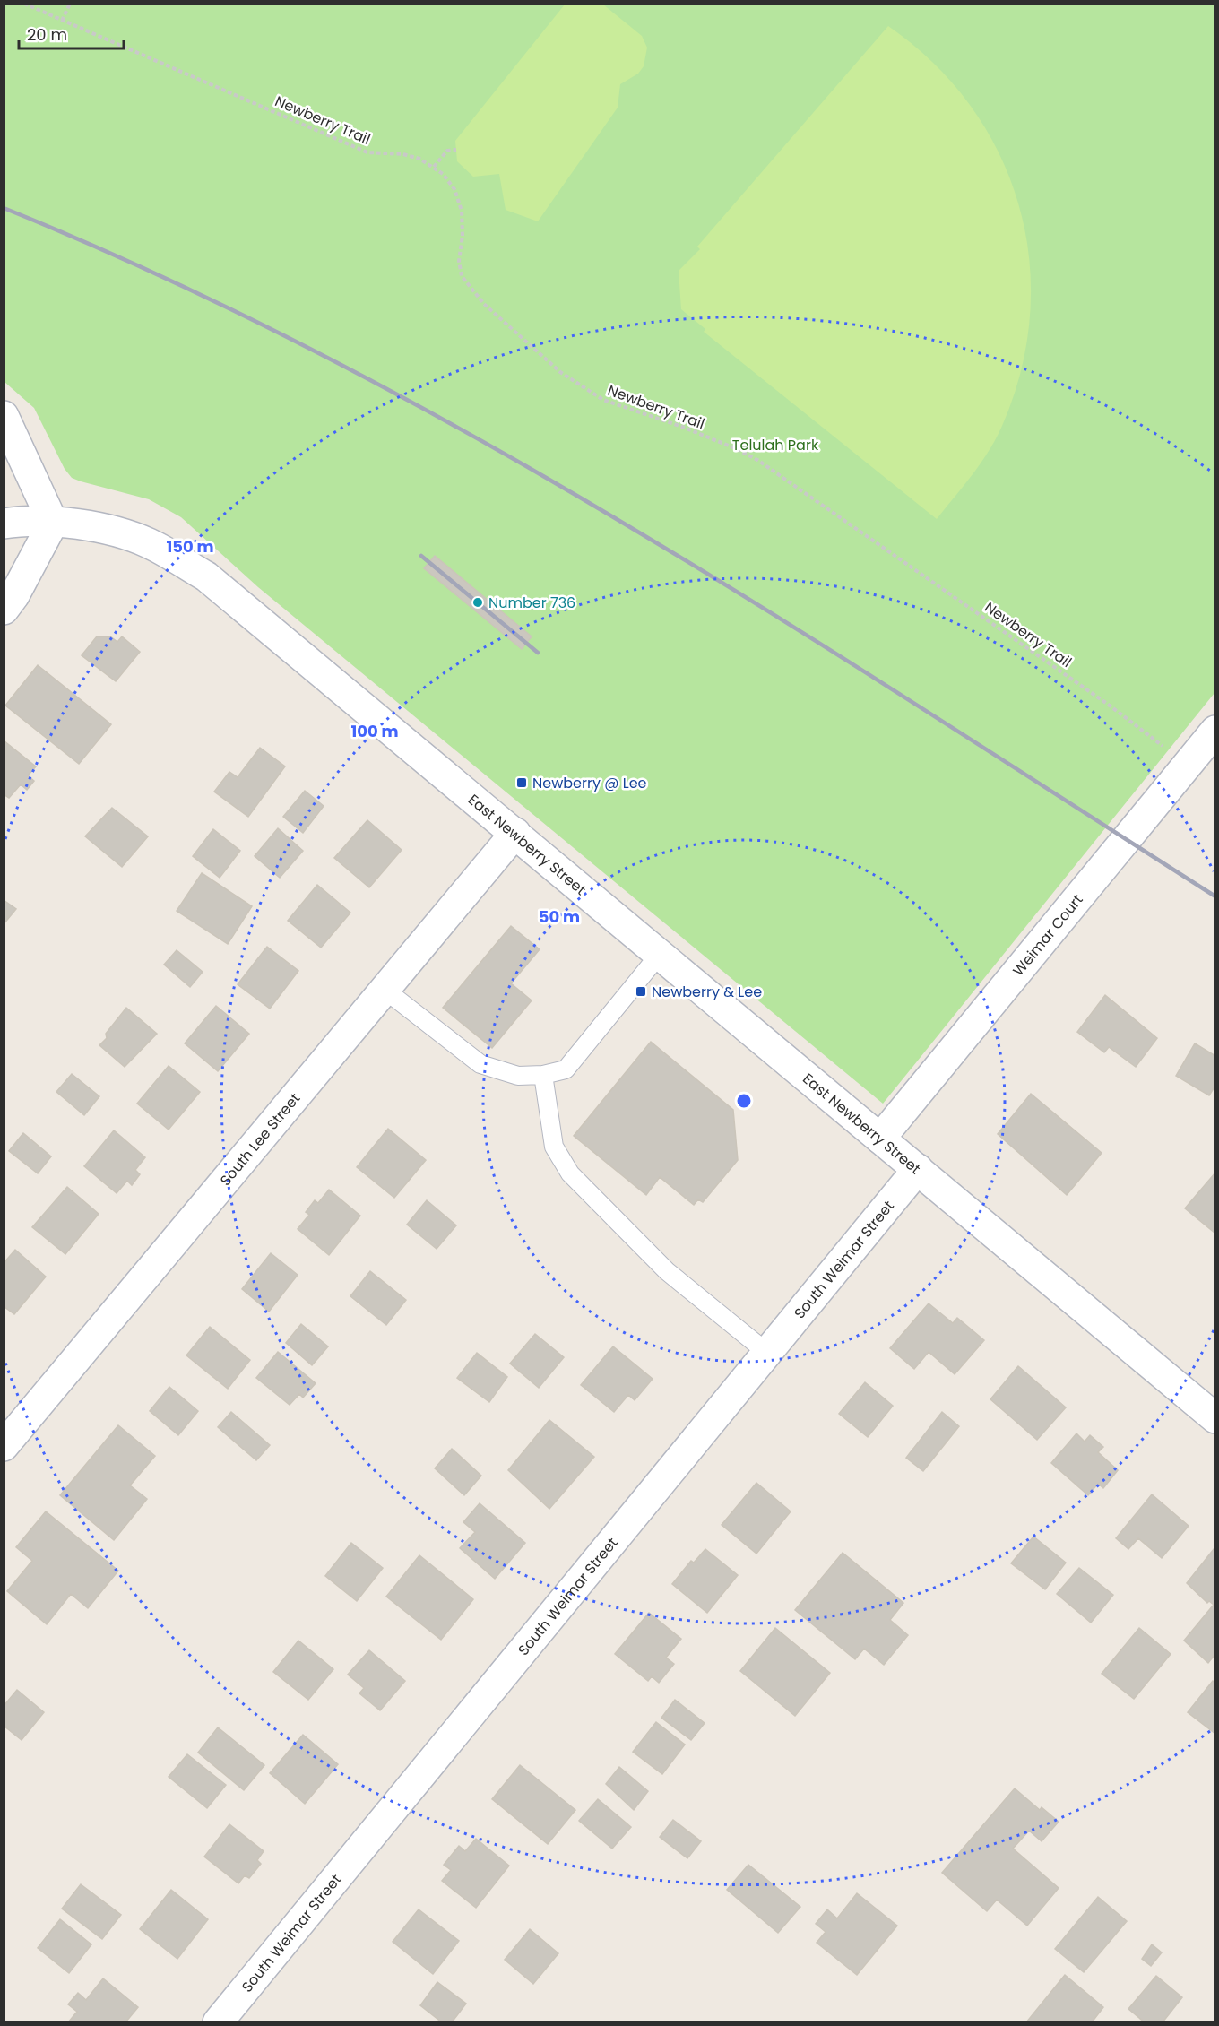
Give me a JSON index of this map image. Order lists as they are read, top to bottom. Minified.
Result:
{"streets":{"street":["East Newberry Street","Weimar Court","South Lee Street","South Weimar Street"],"path":["Newberry Trail"]},"crossings":[["Newberry Trail","Weimar Court"],["East Newberry Street","Weimar Court"],["East Newberry Street","South Lee Street"],["East Newberry Street","South Weimar Street"]],"parks":["Telulah Park"],"places":{"other":["Number 736"],"transit":["Newberry @ Lee","Newberry & Lee"]},"scale_bar":"20 m","rings":["150 m","100 m","50 m"]}
